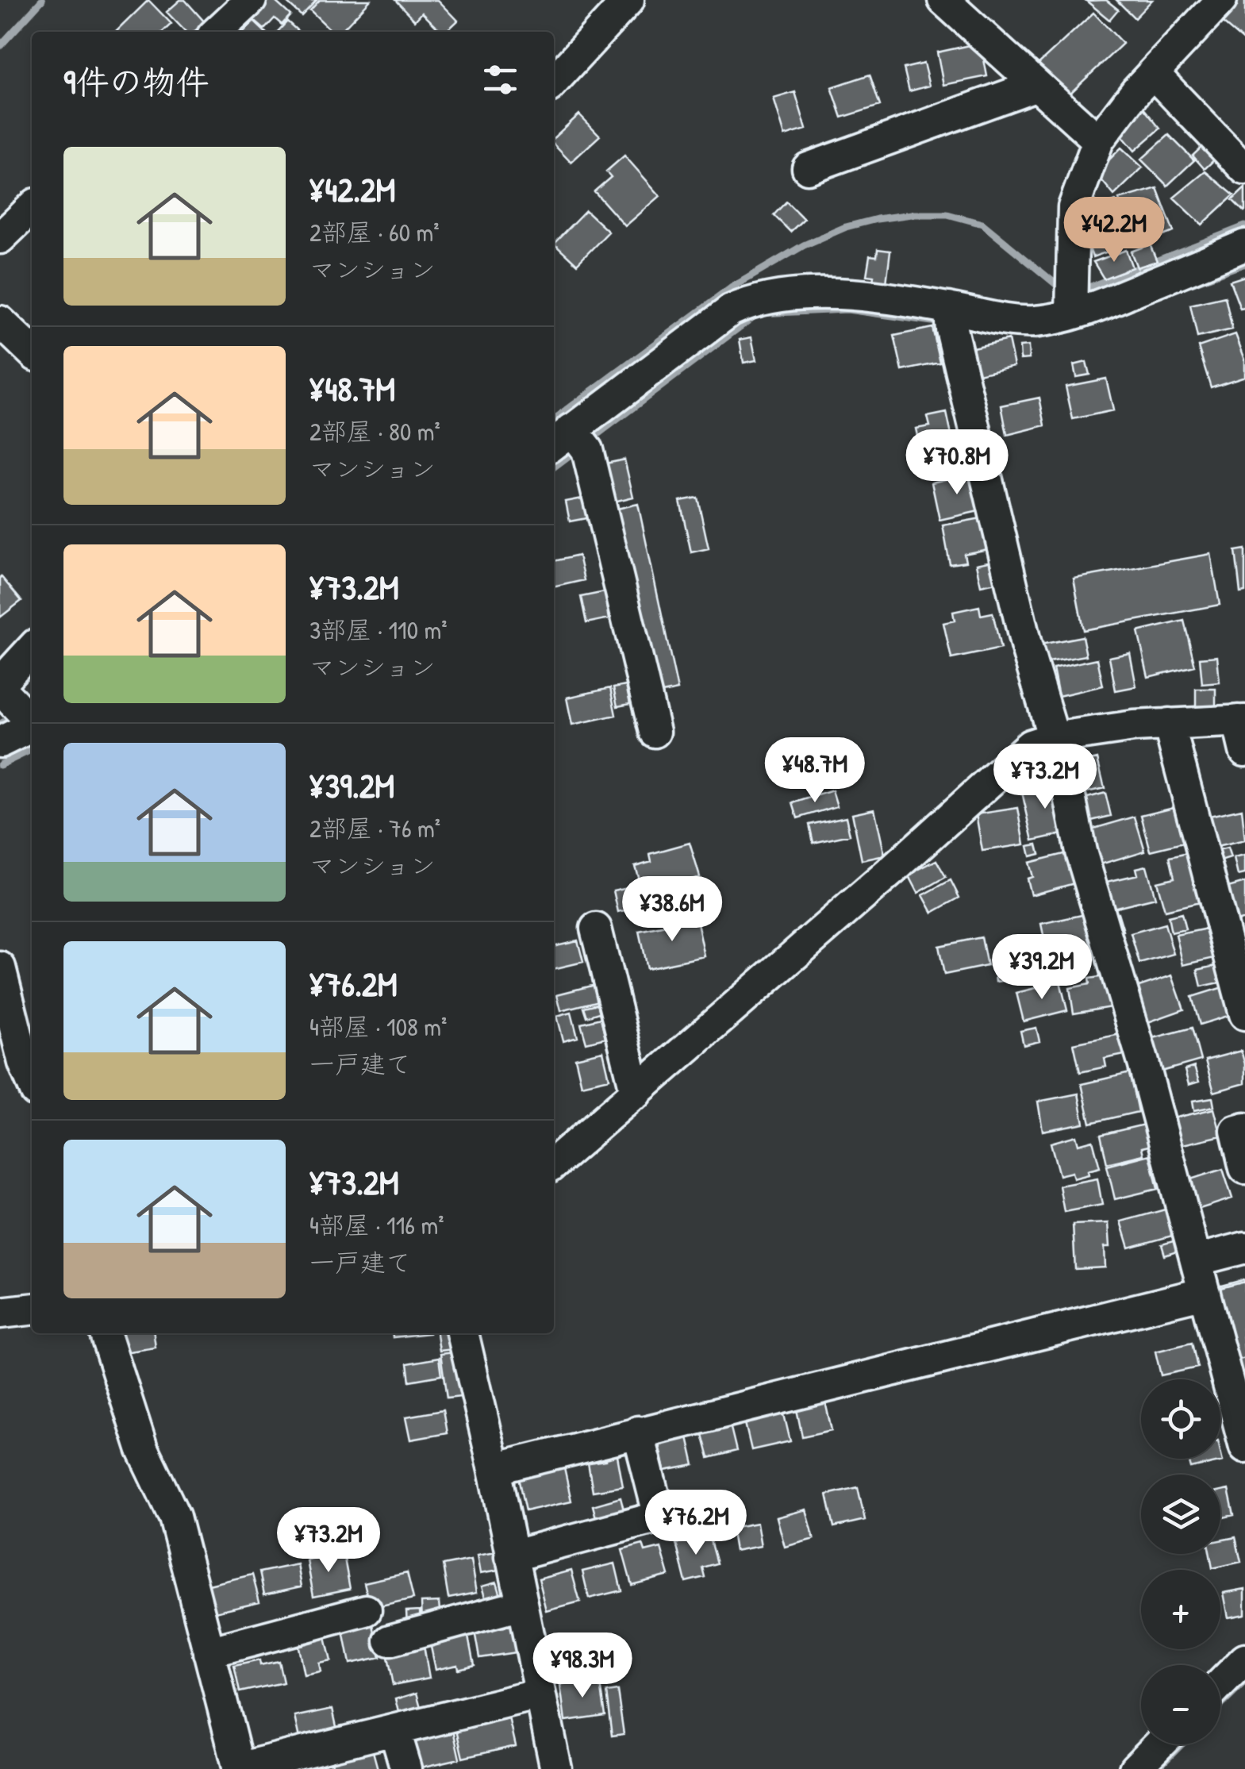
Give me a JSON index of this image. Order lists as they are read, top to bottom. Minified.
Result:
{"page":{"heading":"9件の物件","list":[{"name":"¥42.2M","note":"2部屋 · 60 m² · マンション"},{"name":"¥48.7M","note":"2部屋 · 80 m² · マンション"},{"name":"¥73.2M","note":"3部屋 · 110 m² · マンション"},{"name":"¥39.2M","note":"2部屋 · 76 m² · マンション"},{"name":"¥76.2M","note":"4部屋 · 108 m² · 一戸建て"},{"name":"¥73.2M","note":"4部屋 · 116 m² · 一戸建て"}],"price":["¥42.2M","¥70.8M","¥48.7M","¥73.2M","¥38.6M","¥39.2M","¥76.2M","¥73.2M","¥98.3M"],"map_buttons":["+","−"]}}
